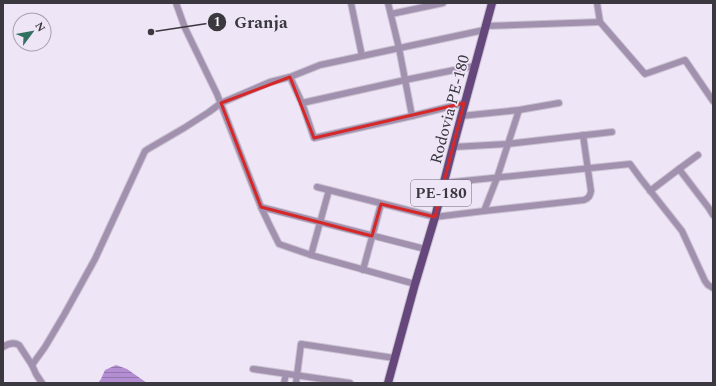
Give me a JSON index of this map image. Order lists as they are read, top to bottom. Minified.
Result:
{"streets":{"main road":["Rodovia PE-180","PE-180"]},"places":["Granja"],"north":"top right"}
